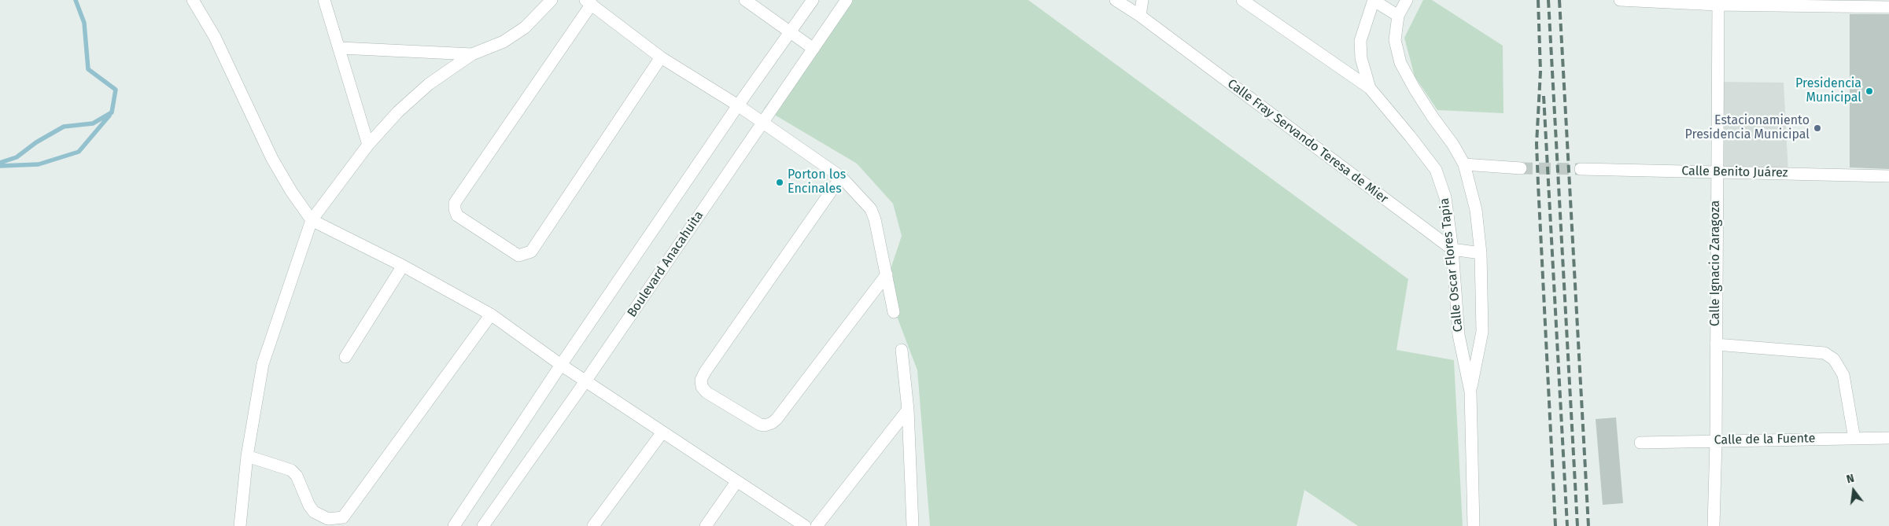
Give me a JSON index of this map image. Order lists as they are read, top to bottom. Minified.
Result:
{"streets":{"street":["Calle Fray Servando Teresa de Mier","Calle Benito Juárez","Calle Ignacio Zaragoza","Boulevard Anacahuita","Calle Oscar Flores Tapia","Calle de la Fuente"]},"crossings":[["Calle Fray Servando Teresa de Mier","Calle Oscar Flores Tapia"],["Calle Benito Juárez","Calle Ignacio Zaragoza"],["Calle Ignacio Zaragoza","Calle de la Fuente"]],"places":["Presidencia Municipal","Estacionamiento Presidencia Municipal","Porton los Encinales"],"north":"top"}
